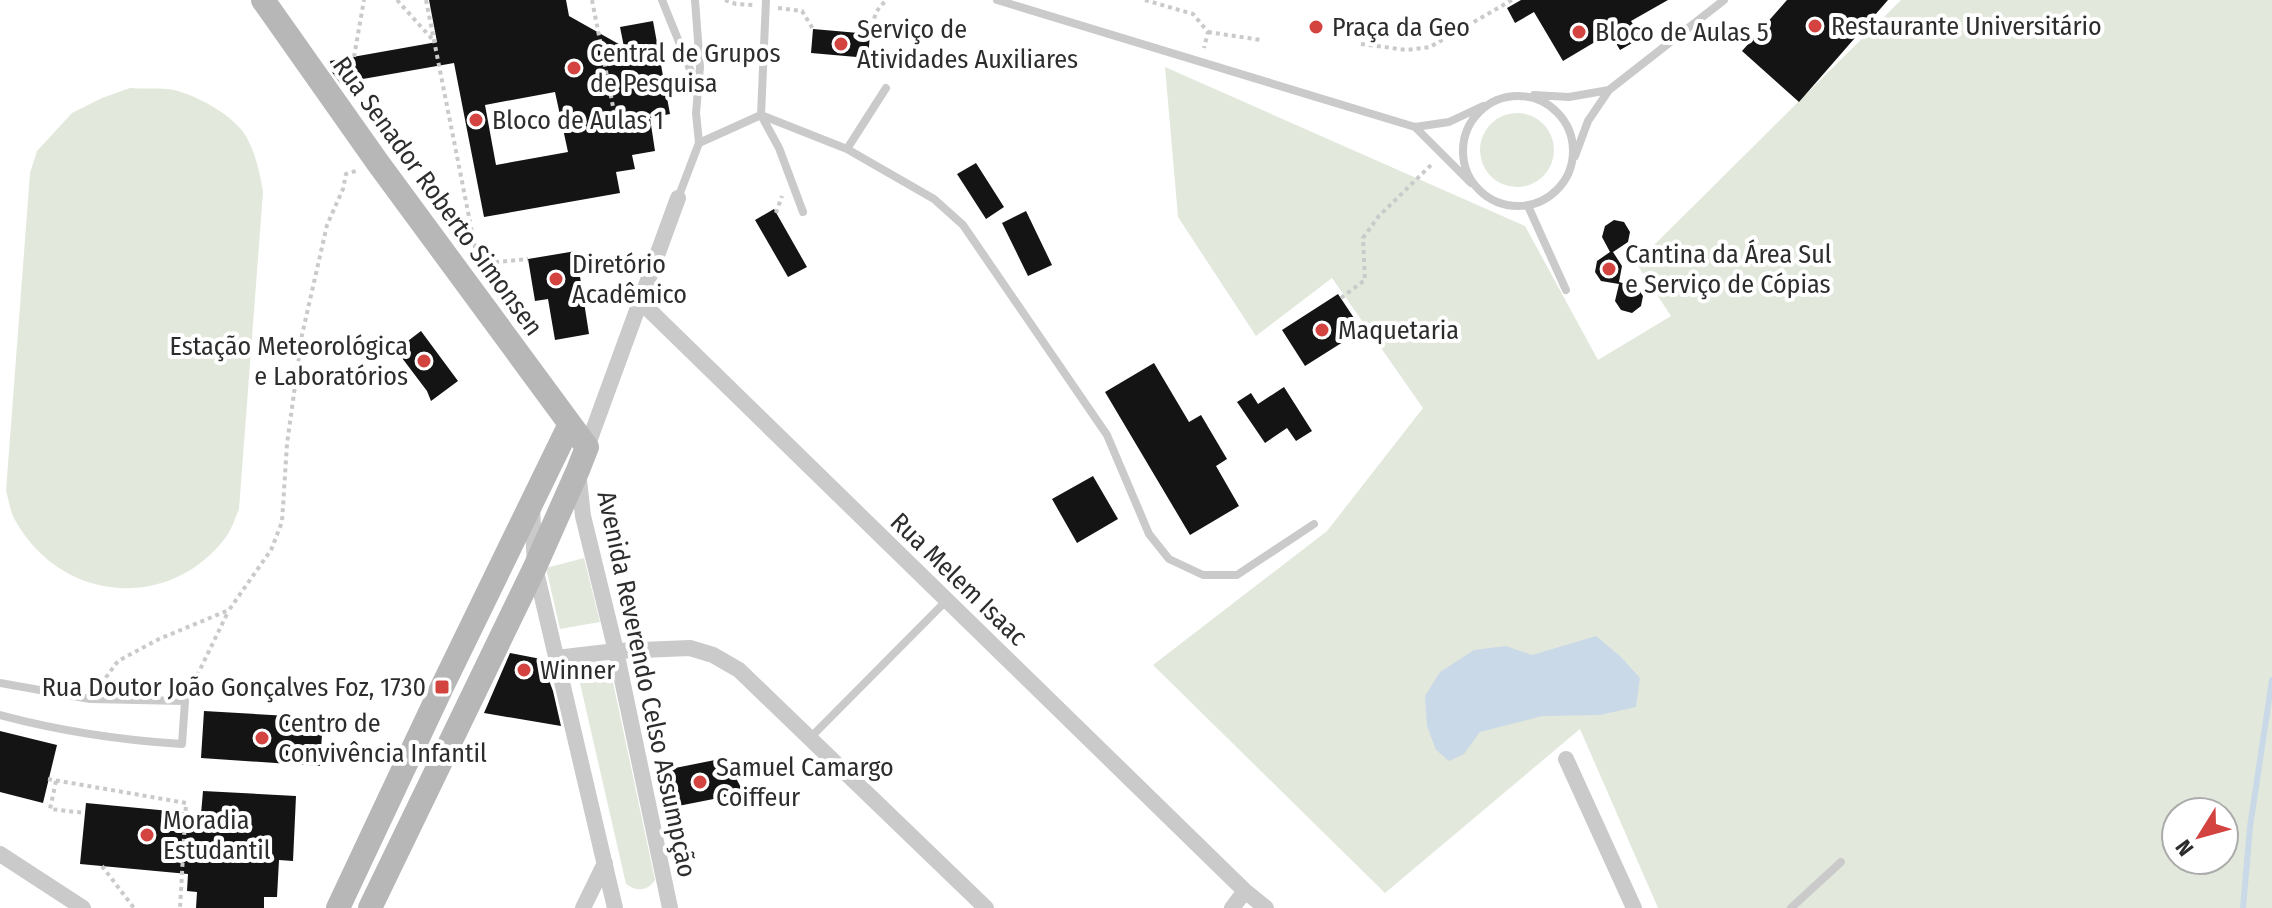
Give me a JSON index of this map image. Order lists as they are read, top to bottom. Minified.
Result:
{"streets":{"street":["Rua Senador Roberto Simonsen","Rua Melem Isaac","Avenida Reverendo Celso Assumpção"]},"places":{"other":["Restaurante Universitário","Praça da Geo","Bloco de Aulas 5","Serviço de Atividades Auxiliares","Central de Grupos de Pesquisa","Bloco de Aulas 1","Cantina da Área Sul e Serviço de Cópias","Diretório Acadêmico","Maquetaria","Estação Meteorológica e Laboratórios","Winner","Centro de Convivência Infantil","Samuel Camargo Coiffeur","Moradia Estudantil"],"transit":["Rua Doutor João Gonçalves Foz, 1730"]},"north":"bottom left"}
